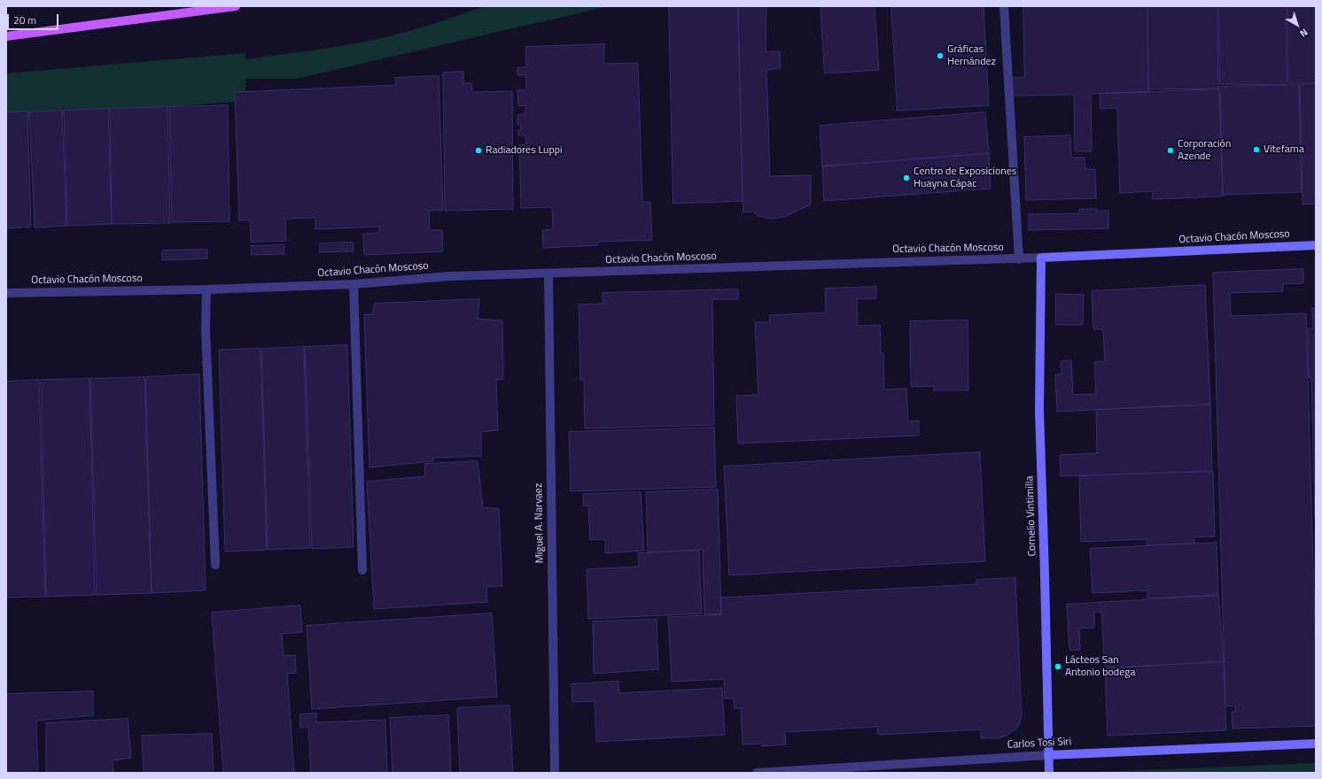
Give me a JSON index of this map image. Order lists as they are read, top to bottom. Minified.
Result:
{"streets":{"main road":["Octavio Chacón Moscoso","Cornelio Vintimilla","Carlos Tosi Siri"],"street":["Miguel A. Narvaez"]},"crossings":[["Octavio Chacón Moscoso","Cornelio Vintimilla"],["Octavio Chacón Moscoso","Miguel A. Narvaez"],["Cornelio Vintimilla","Carlos Tosi Siri"]],"places":["Gráficas Hernández","Vitefama","Radiadores Luppi","Corporación Azende","Centro de Exposiciones Huayna Cápac","Lácteos San Antonio bodega"],"scale_bar":"20 m","north":"bottom right"}
